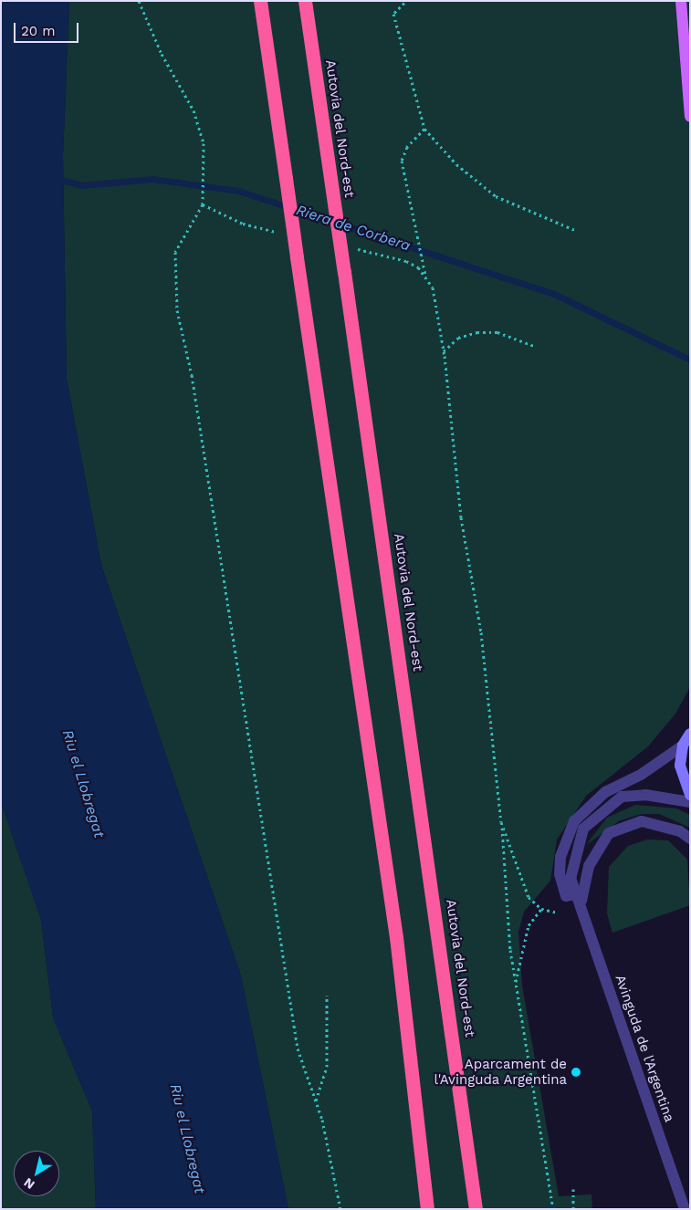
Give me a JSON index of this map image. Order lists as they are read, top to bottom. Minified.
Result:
{"streets":{"highway":["Autovia del Nord-est"],"street":["Avinguda de l'Argentina"]},"water":["Riera de Corbera","Riu el Llobregat"],"places":["Aparcament de l'Avinguda Argentina"],"scale_bar":"20 m","north":"bottom left"}
